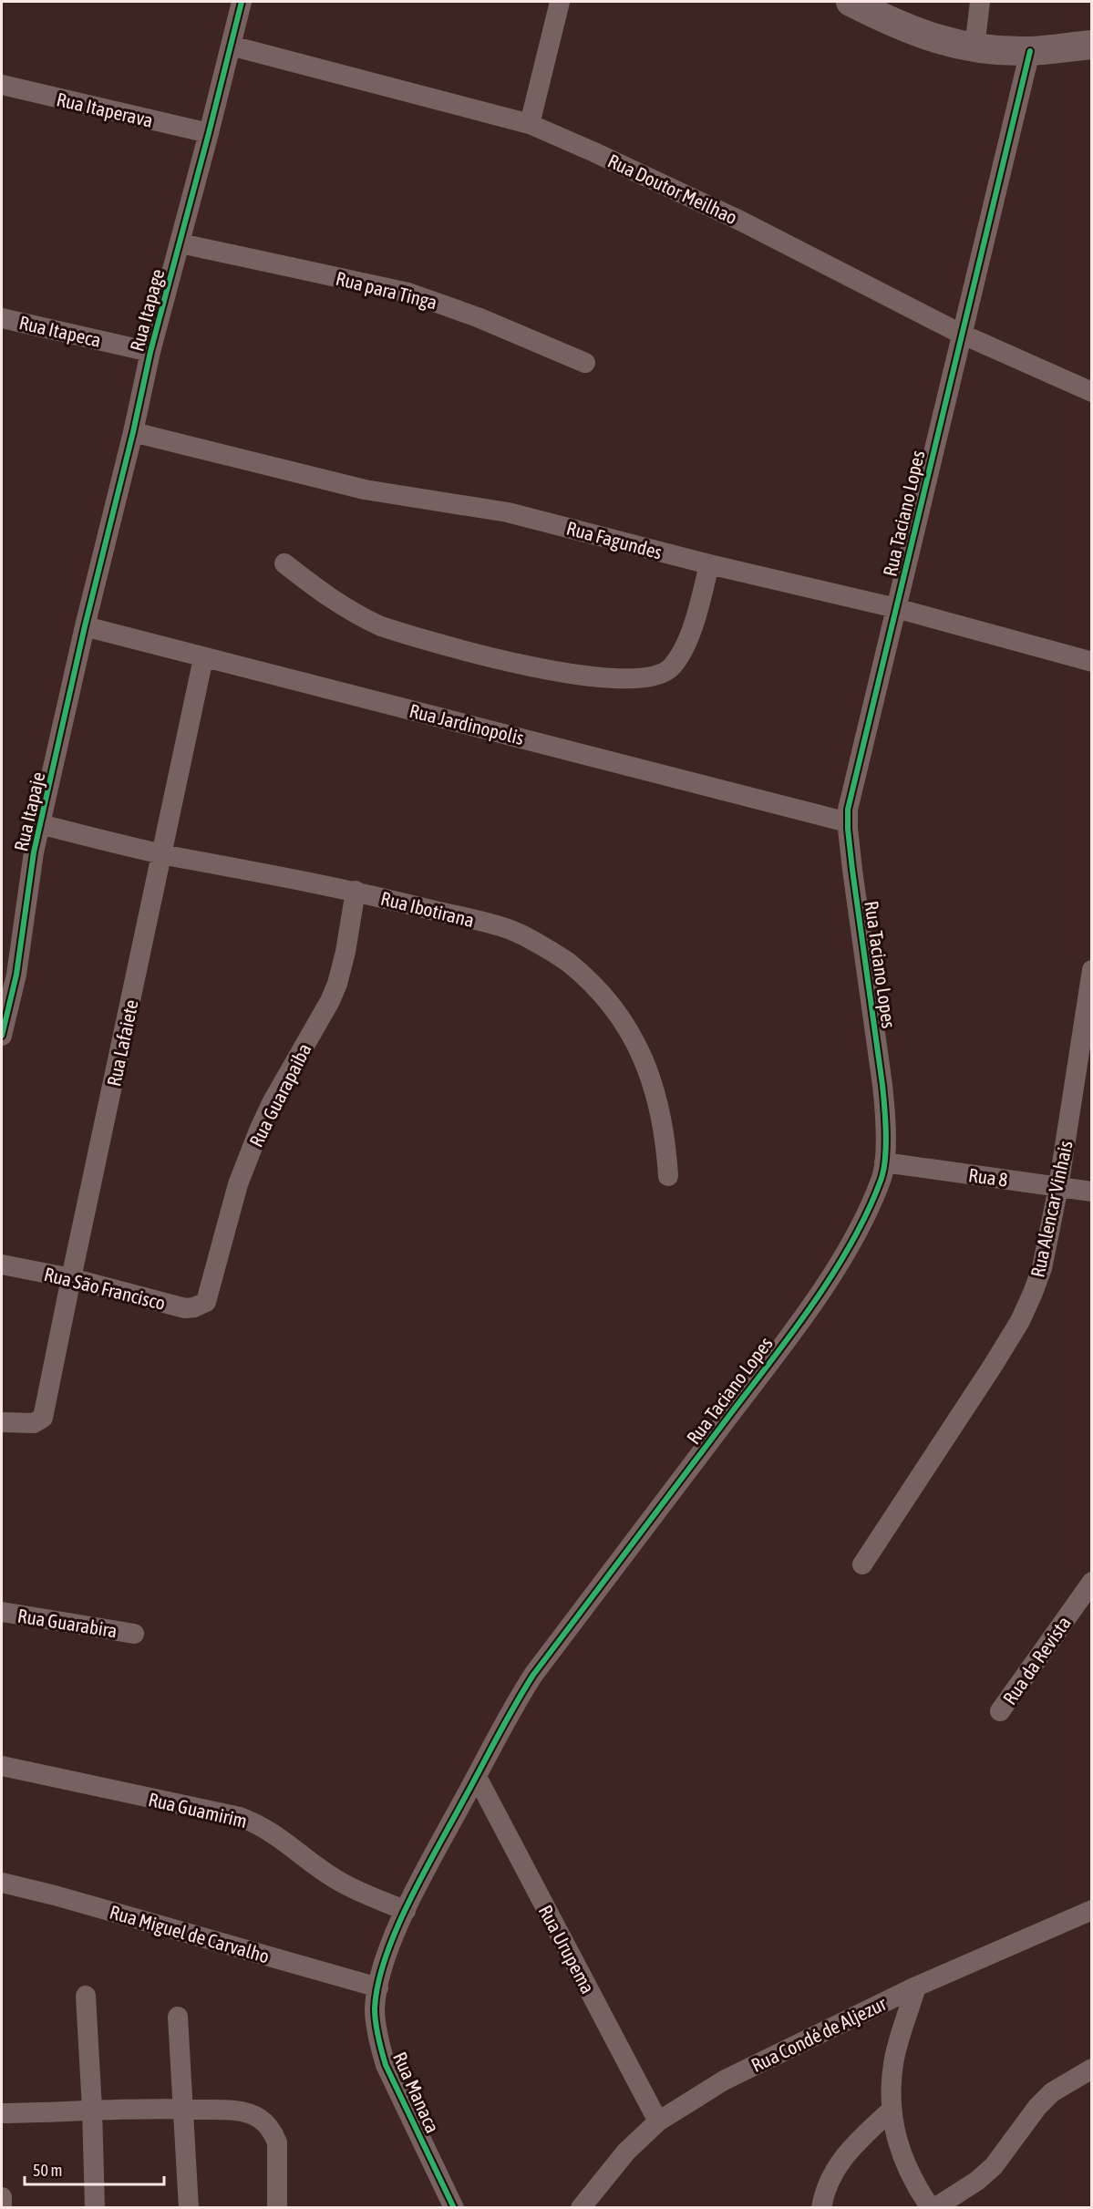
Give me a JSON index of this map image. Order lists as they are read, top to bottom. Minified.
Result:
{"streets":{"street":["Rua Itaperava","Rua Doutor Meilhao","Rua para Tinga","Rua Itapage","Rua Itapeca","Rua Taciano Lopes","Rua Fagundes","Rua Jardinopolis","Rua Itapaje","Rua Ibotirana","Rua Lafaiete","Rua Guarapaiba","Rua 8","Rua Alencar Vinhais","Rua São Francisco","Rua Guarabira","Rua da Revista","Rua Guamirim","Rua Miguel de Carvalho","Rua Urupema","Rua Condé de Aljezur","Rua Manaca"]},"crossings":[["Rua Itaperava","Rua Itapage"],["Rua Doutor Meilhao","Rua Itapage"],["Rua Doutor Meilhao","Rua Taciano Lopes"],["Rua para Tinga","Rua Itapage"],["Rua Itapage","Rua Itapeca"],["Rua Itapage","Rua Fagundes"],["Rua Itapage","Rua Jardinopolis"],["Rua Itapage","Rua Itapaje"],["Rua Taciano Lopes","Rua Fagundes"],["Rua Taciano Lopes","Rua Jardinopolis"],["Rua Taciano Lopes","Rua 8"],["Rua Taciano Lopes","Rua Urupema"],["Rua Taciano Lopes","Rua Manaca"],["Rua Jardinopolis","Rua Itapaje"],["Rua Jardinopolis","Rua Lafaiete"],["Rua Itapaje","Rua Ibotirana"],["Rua Ibotirana","Rua Lafaiete"],["Rua Ibotirana","Rua Guarapaiba"],["Rua Lafaiete","Rua São Francisco"],["Rua Guarapaiba","Rua São Francisco"],["Rua 8","Rua Alencar Vinhais"],["Rua Guamirim","Rua Manaca"],["Rua Miguel de Carvalho","Rua Manaca"],["Rua Urupema","Rua Condé de Aljezur"],["Rua Urupema","Rua Manaca"]],"scale_bar":"50 m"}
